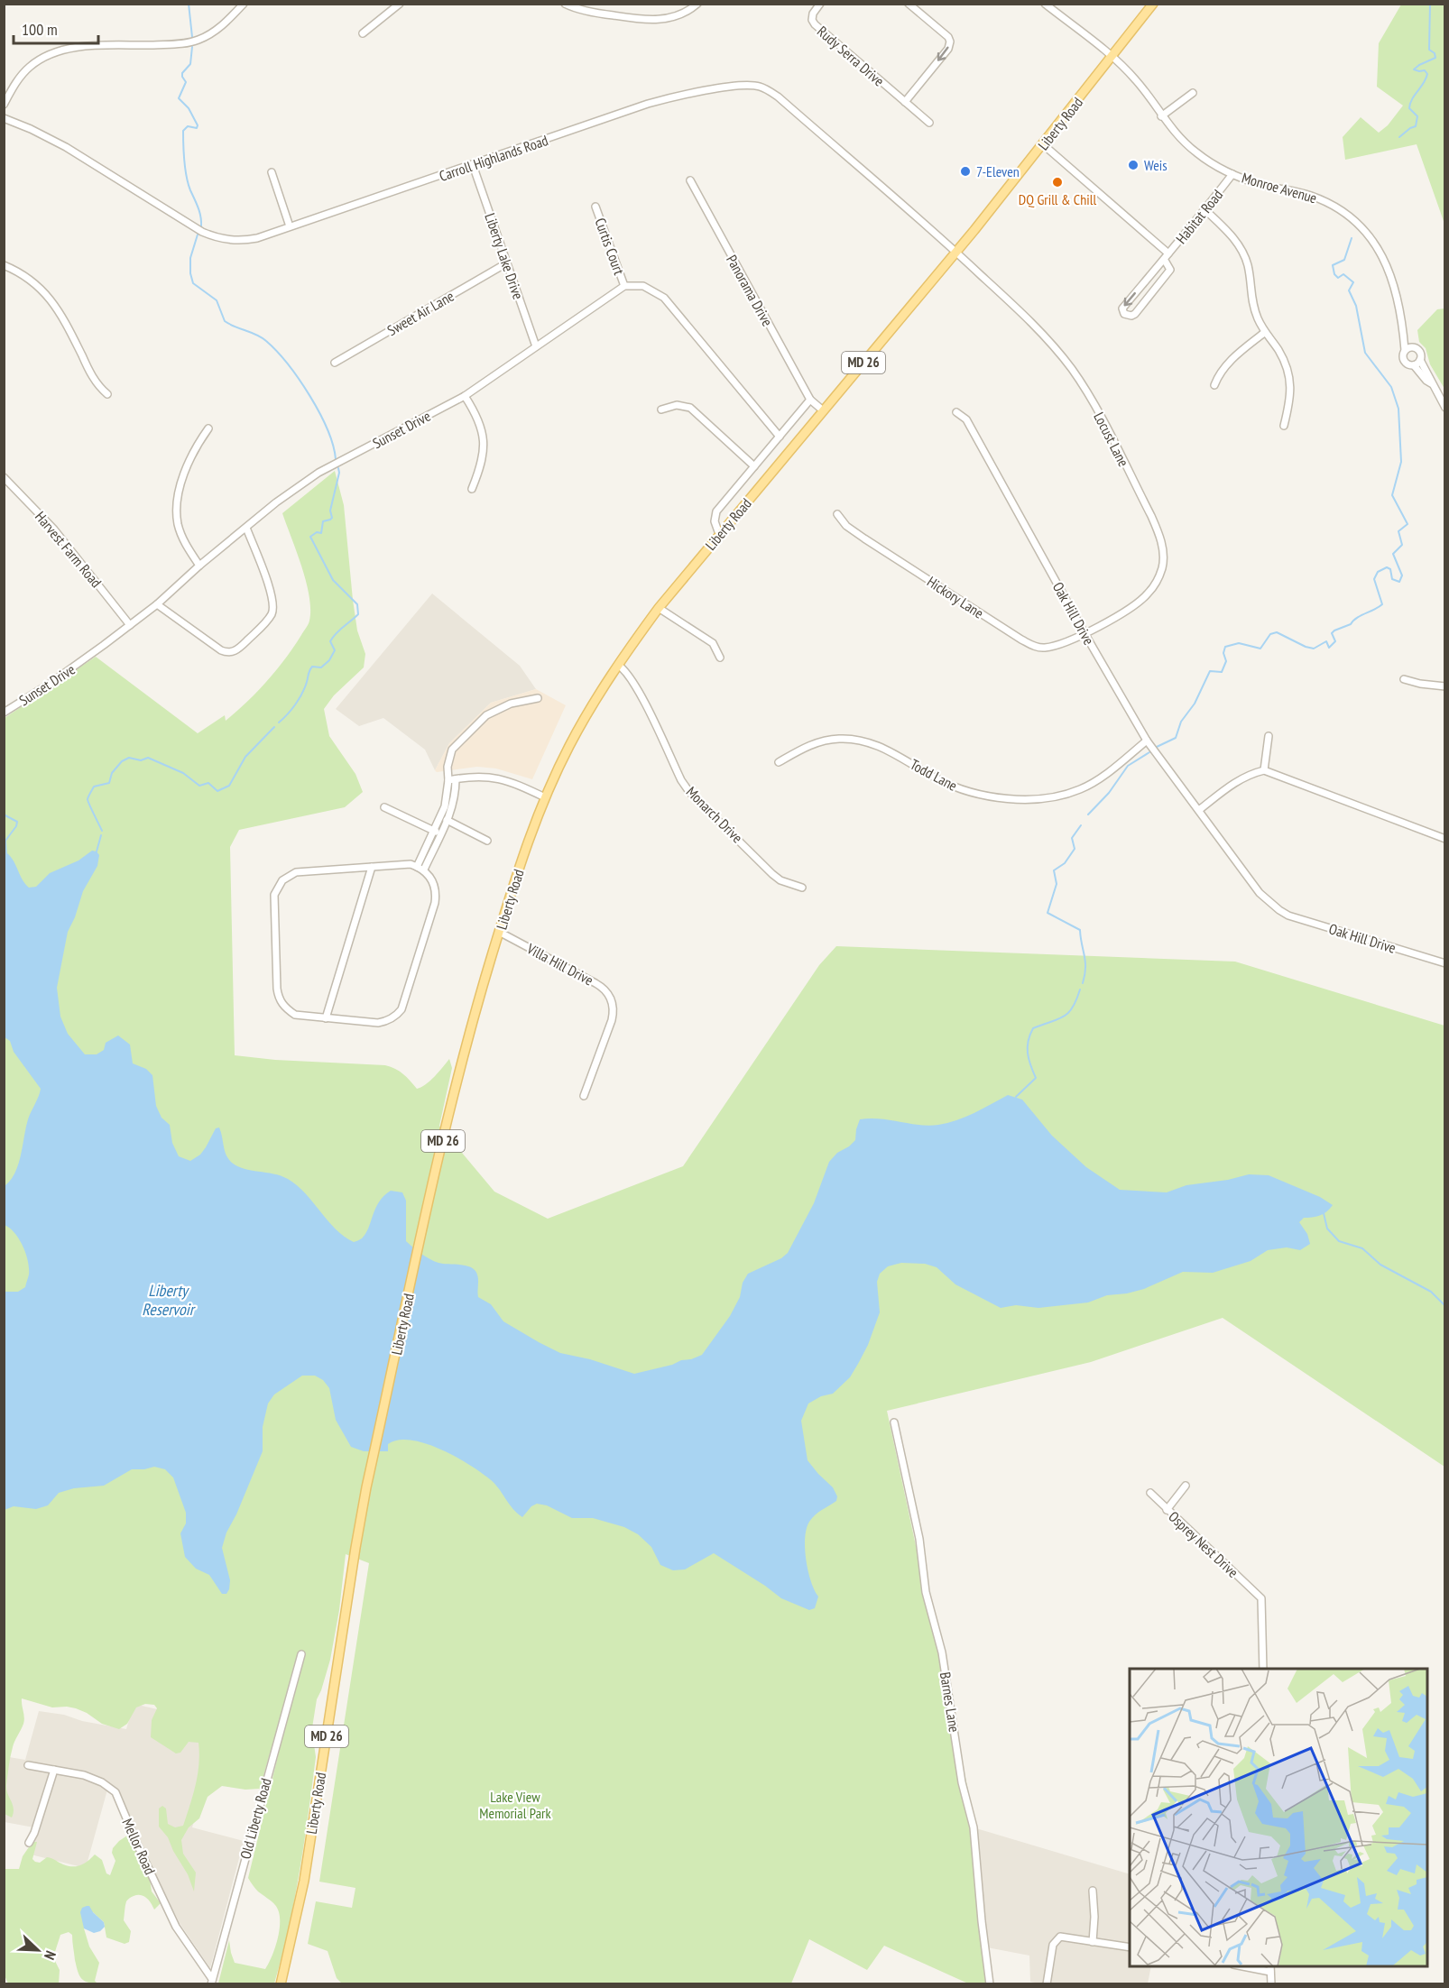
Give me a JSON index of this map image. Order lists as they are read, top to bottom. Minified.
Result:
{"streets":{"main road":["Liberty Road","MD 26"],"street":["Rudy Serra Drive","Carroll Highlands Road","Monroe Avenue","Habitat Road","Curtis Court","Liberty Lake Drive","Panorama Drive","Sweet Air Lane","Sunset Drive","Locust Lane","Harvest Farm Road","Hickory Lane","Oak Hill Drive","Todd Lane","Monarch Drive","Villa Hill Drive","Osprey Nest Drive","Barnes Lane","Old Liberty Road","Mellor Road"]},"crossings":[["Liberty Road","Carroll Highlands Road"],["Liberty Road","Monroe Avenue"],["Liberty Road","Locust Lane"],["Liberty Road","Monarch Drive"],["Liberty Road","Villa Hill Drive"],["Carroll Highlands Road","Liberty Lake Drive"],["Carroll Highlands Road","Locust Lane"],["Monroe Avenue","Habitat Road"],["Curtis Court","Sunset Drive"],["Liberty Lake Drive","Sweet Air Lane"],["Liberty Lake Drive","Sunset Drive"],["Sunset Drive","Harvest Farm Road"],["Locust Lane","Hickory Lane"],["Locust Lane","Oak Hill Drive"],["Hickory Lane","Oak Hill Drive"],["Oak Hill Drive","Todd Lane"],["Old Liberty Road","Mellor Road"]],"water":["Liberty Reservoir"],"parks":["Lake View Memorial Park"],"places":["Weis","7-Eleven","DQ Grill & Chill"],"scale_bar":"100 m","north":"bottom right"}
